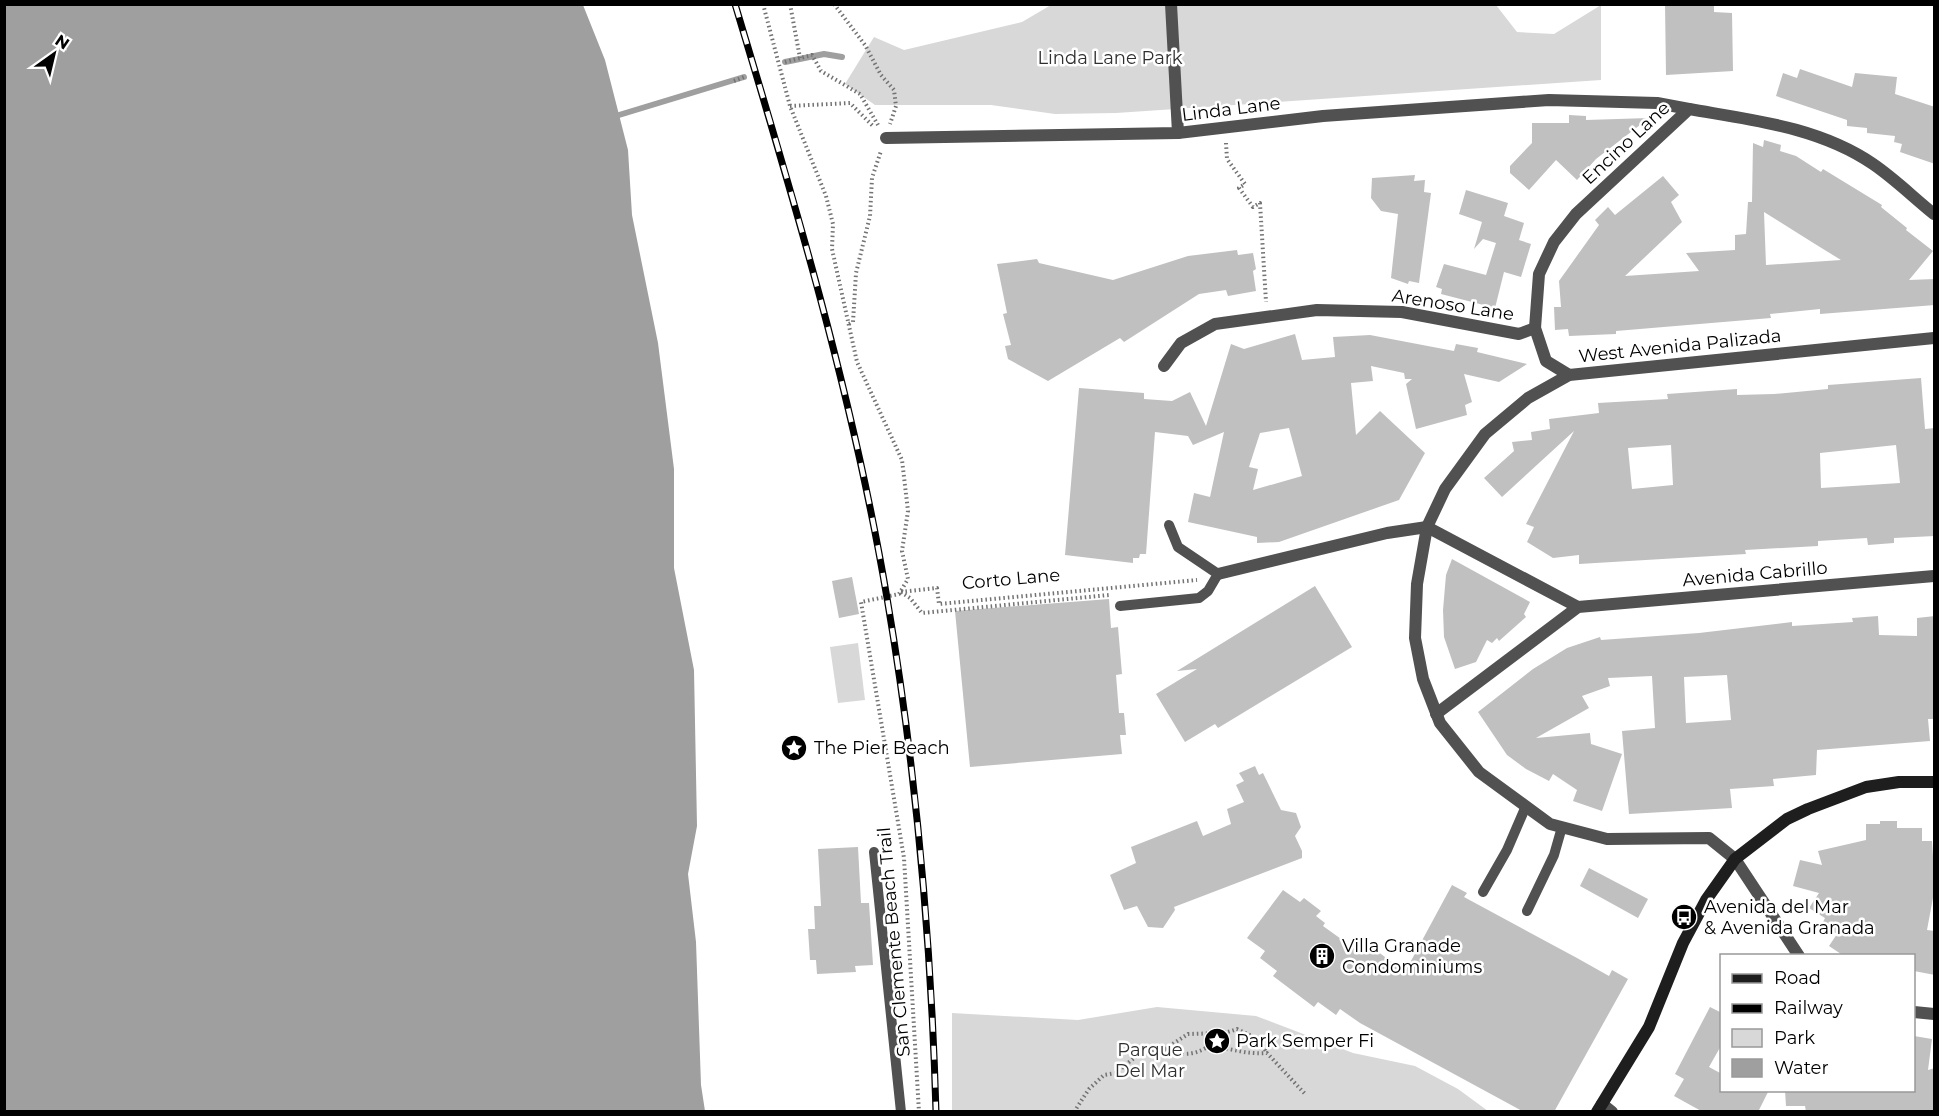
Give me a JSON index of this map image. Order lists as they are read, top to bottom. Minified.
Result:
{"streets":{"street":["Linda Lane","Encino Lane","Arenoso Lane","West Avenida Palizada","Avenida Cabrillo"],"path":["Corto Lane","San Clemente Beach Trail"]},"crossings":[["Linda Lane","Encino Lane"],["Encino Lane","Arenoso Lane"],["Encino Lane","West Avenida Palizada"],["Corto Lane","San Clemente Beach Trail"]],"parks":["Linda Lane Park","Parque Del Mar"],"places":{"place":["The Pier Beach","Park Semper Fi"],"bus stop":["Avenida del Mar & Avenida Granada"],"building":["Villa Granade Condominiums"]},"legend":["Road","Railway","Park","Water"],"north":"top right"}
